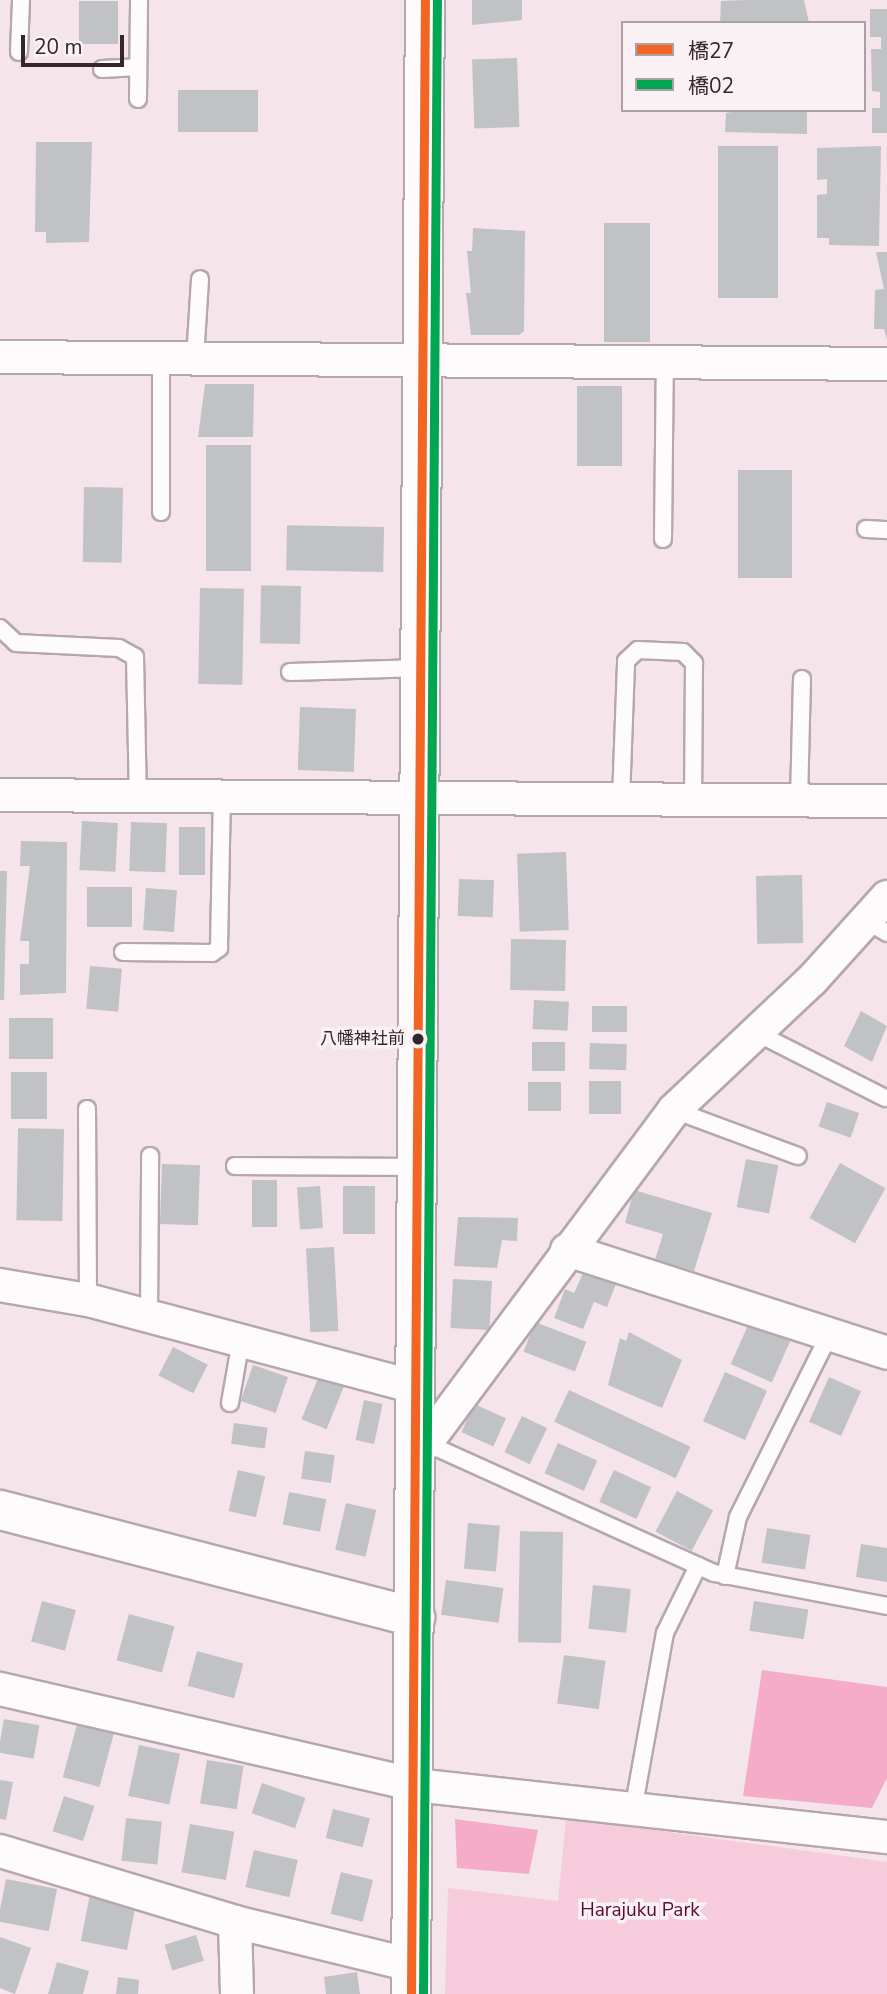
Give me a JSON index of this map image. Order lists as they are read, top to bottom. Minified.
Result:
{"parks":["Harajuku Park"],"places":["八幡神社前"],"lines":["transit line 橋27","transit line 橋02"],"legend":["橋27","橋02"],"scale_bar":"20 m"}
